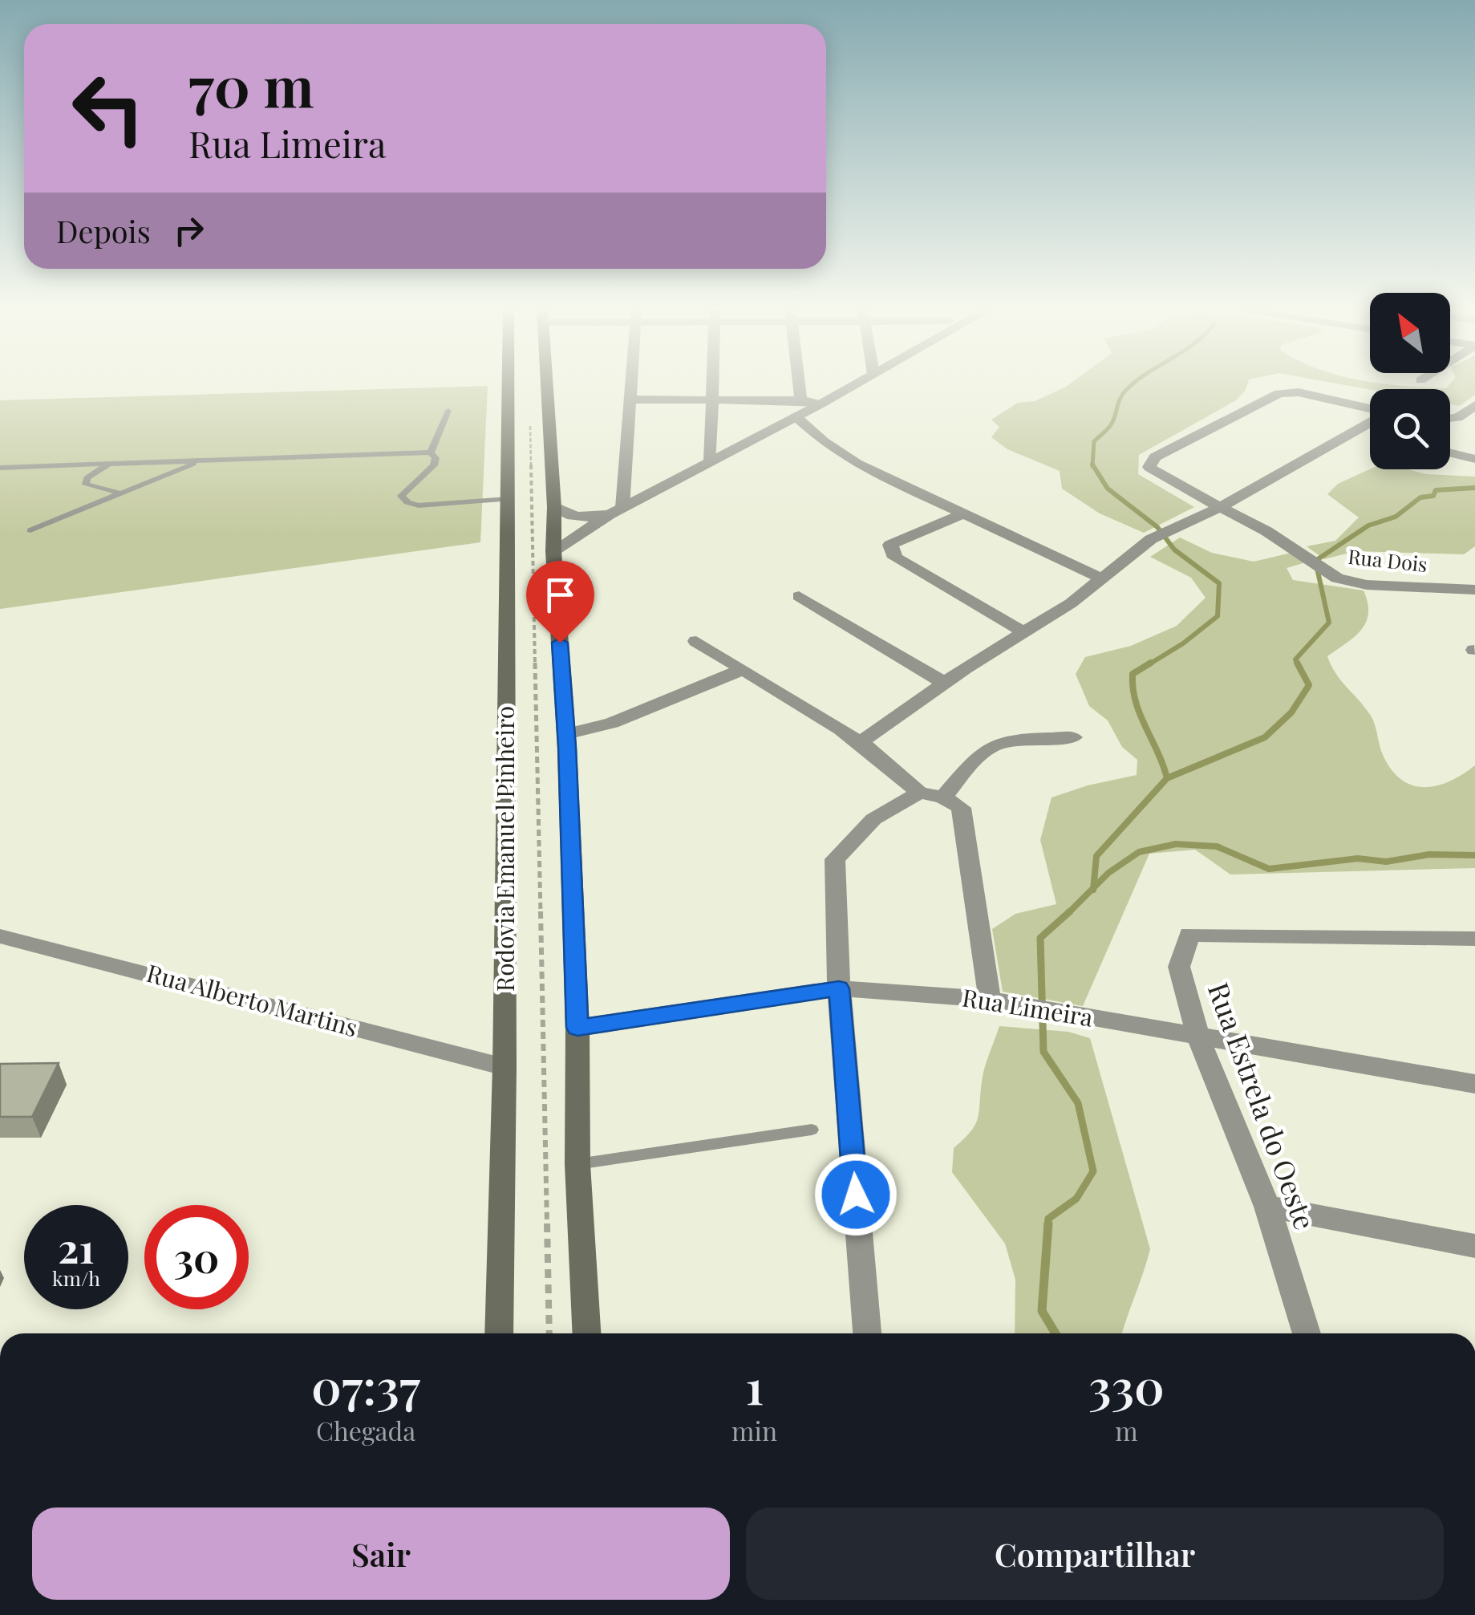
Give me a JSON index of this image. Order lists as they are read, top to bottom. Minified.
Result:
{"streets":{"main road":["Rodovia Emanuel Pinheiro"],"street":["Rua Dois","Rua Alberto Martins","Rua Limeira","Rua Estrela do Oeste"]},"crossings":[["Rodovia Emanuel Pinheiro","Rua Alberto Martins"],["Rua Limeira","Rua Estrela do Oeste"]],"north":"top left","page":{"turn":["70 m","Rua Limeira"],"then":"Depois","speed":"21 km/h","limit":"30","eta":["07:37","Chegada","1","min","330","m"],"buttons":["Sair","Compartilhar"]}}
